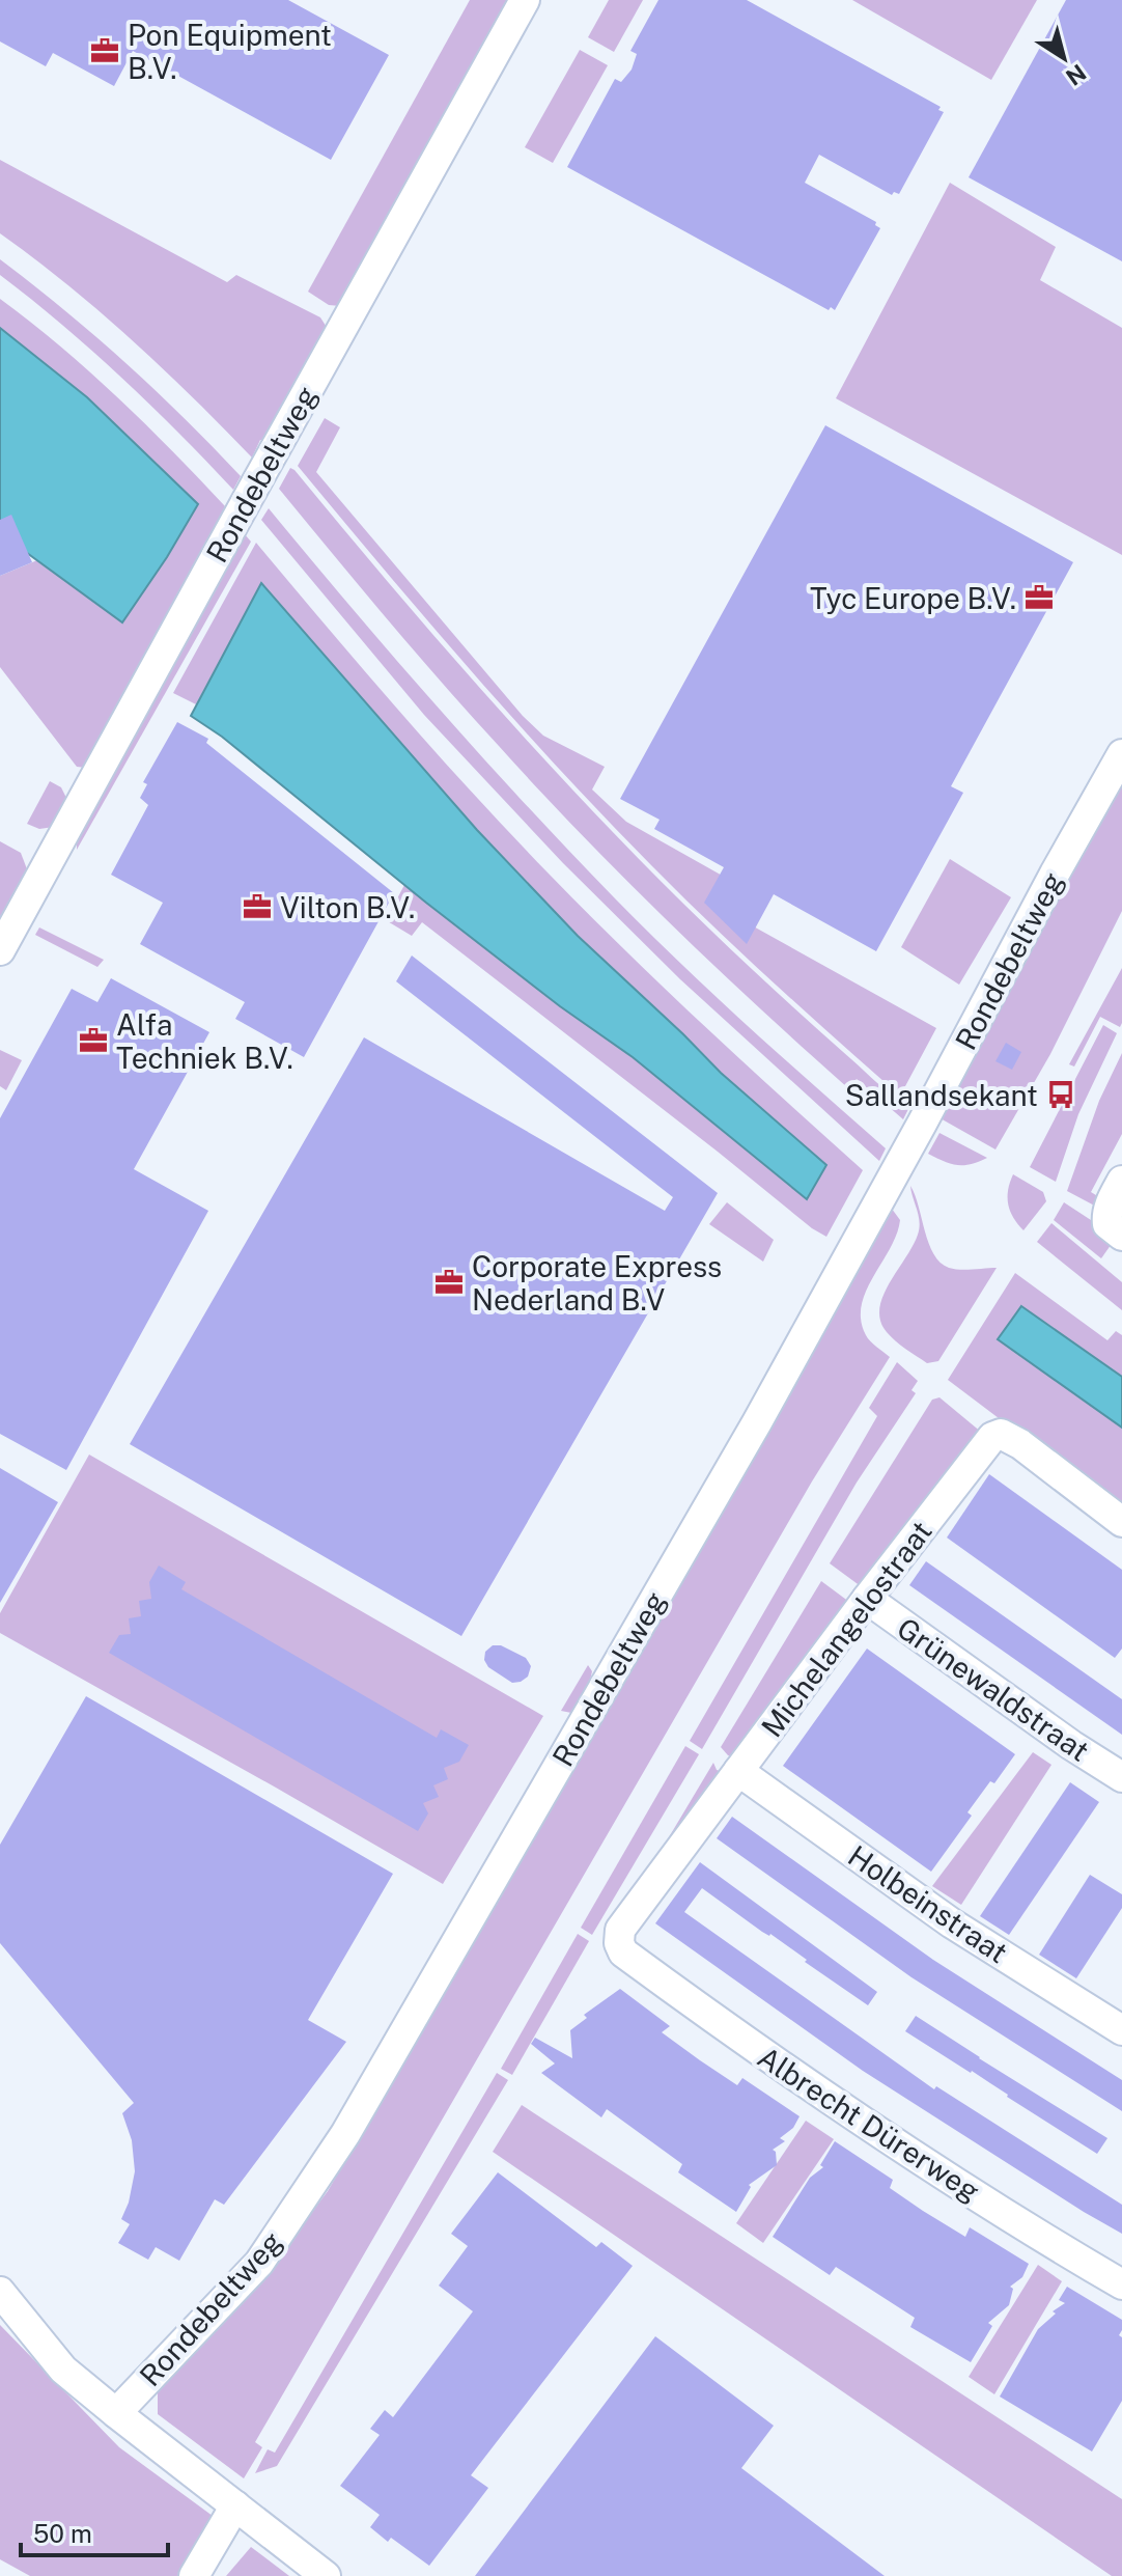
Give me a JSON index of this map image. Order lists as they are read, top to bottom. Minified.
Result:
{"streets":{"street":["Rondebeltweg","Michelangelostraat","Grünewaldstraat","Holbeinstraat","Albrecht Dürerweg"]},"crossings":[["Michelangelostraat","Grünewaldstraat"],["Michelangelostraat","Holbeinstraat"],["Michelangelostraat","Albrecht Dürerweg"]],"places":{"office":["Pon Equipment B.V.","Tyc Europe B.V.","Vilton B.V.","Alfa Techniek B.V.","Corporate Express Nederland B.V"],"bus stop":["Sallandsekant"]},"scale_bar":"50 m","north":"bottom right"}
